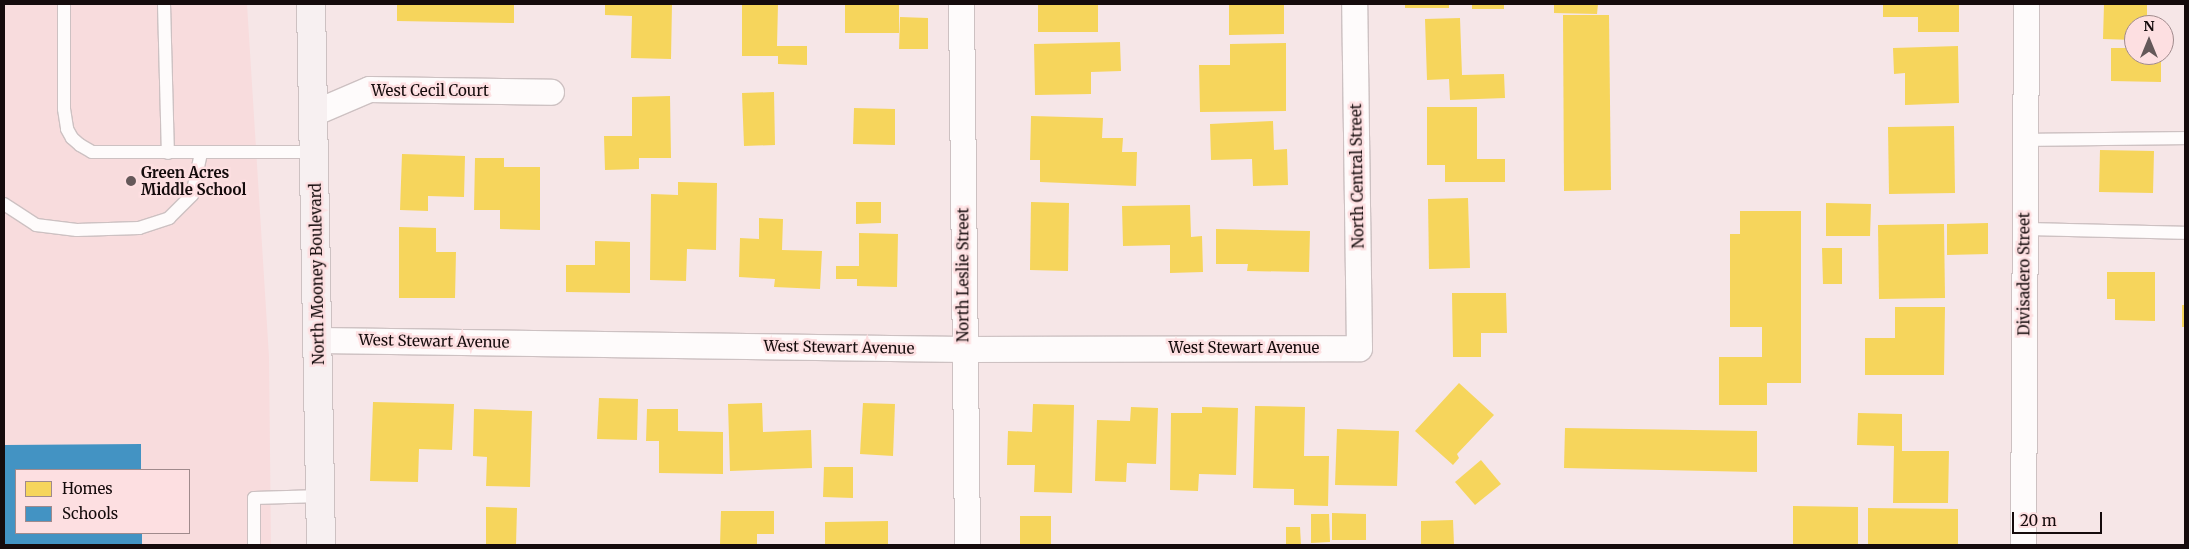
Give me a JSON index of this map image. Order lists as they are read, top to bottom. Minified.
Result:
{"streets":{"street":["West Cecil Court","North Central Street","North Mooney Boulevard","Divisadero Street","North Leslie Street","West Stewart Avenue"]},"crossings":[["West Cecil Court","North Mooney Boulevard"],["North Central Street","West Stewart Avenue"],["North Mooney Boulevard","West Stewart Avenue"],["North Leslie Street","West Stewart Avenue"]],"places":["Green Acres Middle School"],"legend":["Homes","Schools"],"scale_bar":"20 m","north":"top"}
